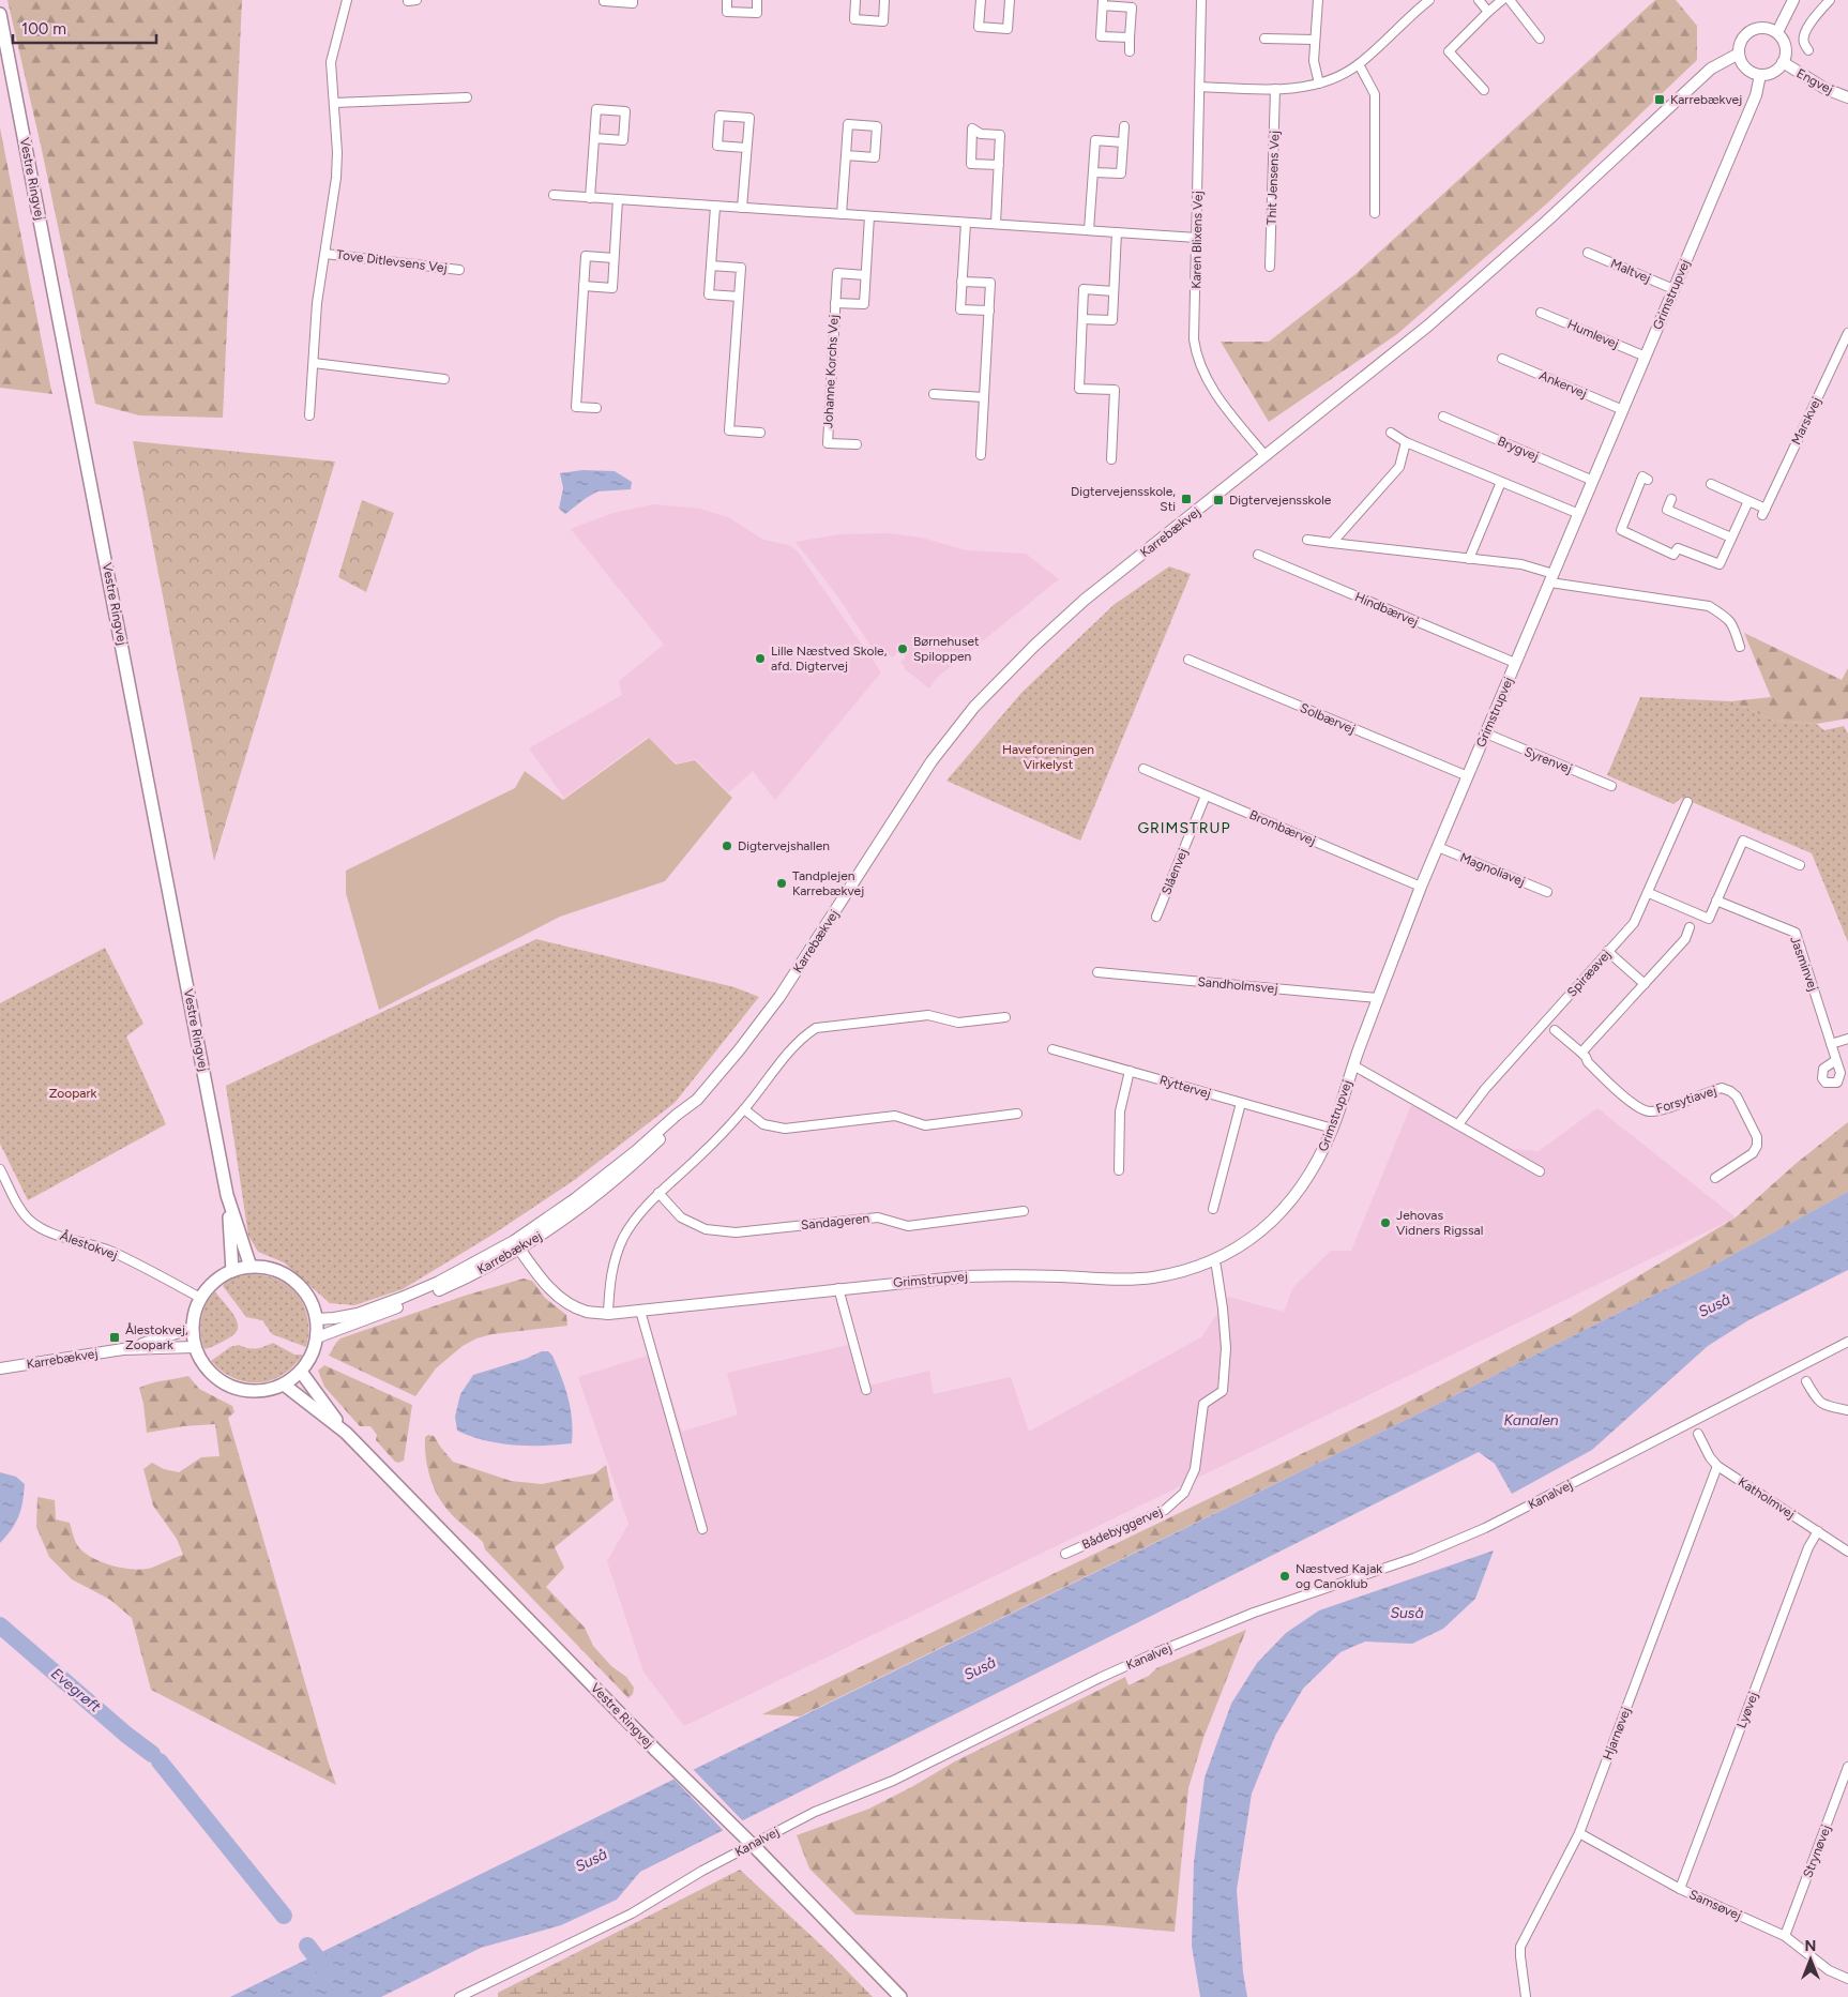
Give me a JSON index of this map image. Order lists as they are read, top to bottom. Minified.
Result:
{"streets":{"main road":["Vestre Ringvej"],"street":["Engvej","Thit Jensens Vej","Karen Blixens Vej","Tove Ditlevsens Vej","Maltvej","Grimstrupvej","Humlevej","Johanne Korchs Vej","Ankervej","Marskvej","Brygvej","Karrebækvej","Hindbærvej","Solbærvej","Syrenvej","Brombærvej","Magnoliavej","Slåenvej","Jasminvej","Spiræavej","Sandholmsvej","Ryttervej","Forsytiavej","Sandageren","Ålestokvej","Kanalvej","Katholmvej","Bådebyggervej","Lyøvej","Hjarnøvej","Strynøvej","Samsøvej"]},"crossings":[["Engvej","Grimstrupvej"],["Engvej","Karrebækvej"],["Vestre Ringvej","Karrebækvej"],["Vestre Ringvej","Ålestokvej"],["Karen Blixens Vej","Karrebækvej"],["Maltvej","Grimstrupvej"],["Grimstrupvej","Humlevej"],["Grimstrupvej","Ankervej"],["Grimstrupvej","Brygvej"],["Grimstrupvej","Karrebækvej"],["Grimstrupvej","Hindbærvej"],["Grimstrupvej","Solbærvej"],["Grimstrupvej","Syrenvej"],["Grimstrupvej","Brombærvej"],["Grimstrupvej","Magnoliavej"],["Grimstrupvej","Sandholmsvej"],["Grimstrupvej","Ryttervej"],["Grimstrupvej","Bådebyggervej"],["Karrebækvej","Ålestokvej"],["Brombærvej","Slåenvej"],["Katholmvej","Lyøvej"],["Katholmvej","Hjarnøvej"],["Lyøvej","Samsøvej"],["Hjarnøvej","Samsøvej"],["Strynøvej","Samsøvej"]],"districts":["GRIMSTRUP"],"water":["Suså","Kanalen","Evegrøft"],"parks":["Haveforeningen Virkelyst","Zoopark"],"places":{"transit":["Karrebækvej","Digtervejensskole, Sti","Digtervejensskole","Ålestokvej, Zoopark"],"other":["Børnehuset Spiloppen","Lille Næstved Skole, afd. Digtervej","Digtervejshallen","Tandplejen Karrebækvej","Jehovas Vidners Rigssal","Næstved Kajak og Canoklub"]},"scale_bar":"100 m","north":"top"}
